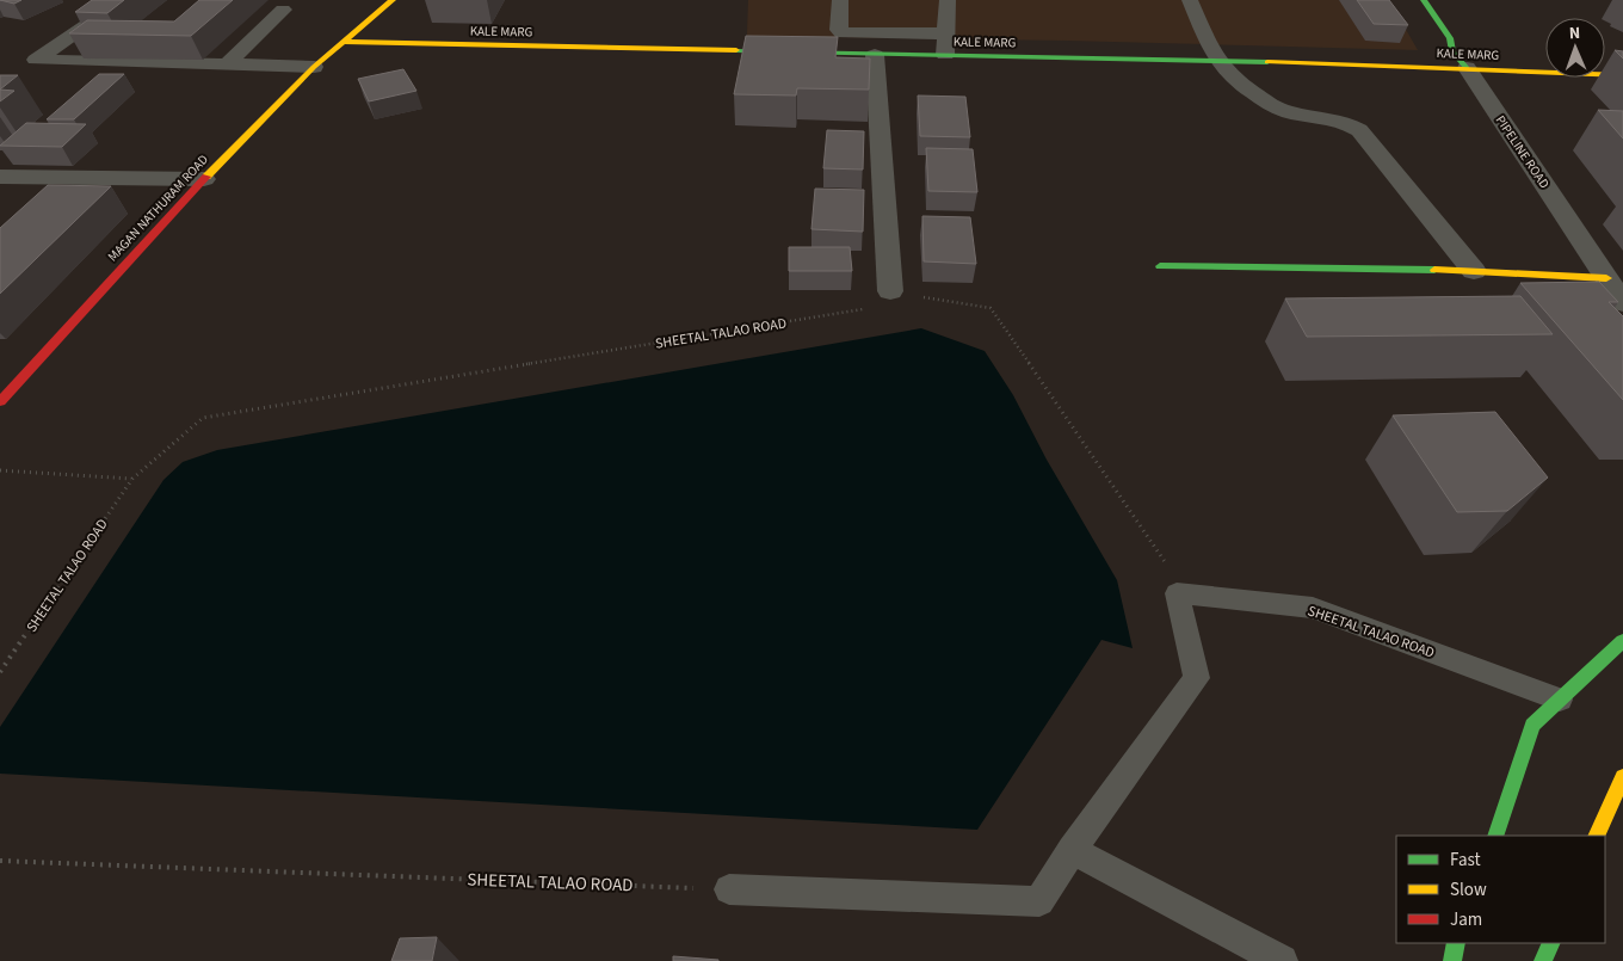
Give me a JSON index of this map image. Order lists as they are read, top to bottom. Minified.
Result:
{"streets":{"main road":["KALE MARG","PIPELINE ROAD","MAGAN NATHURAM ROAD"],"lane":["SHEETAL TALAO ROAD"]},"crossings":[["KALE MARG","PIPELINE ROAD"],["KALE MARG","MAGAN NATHURAM ROAD"]],"legend":["Fast","Slow","Jam"],"north":"top"}
